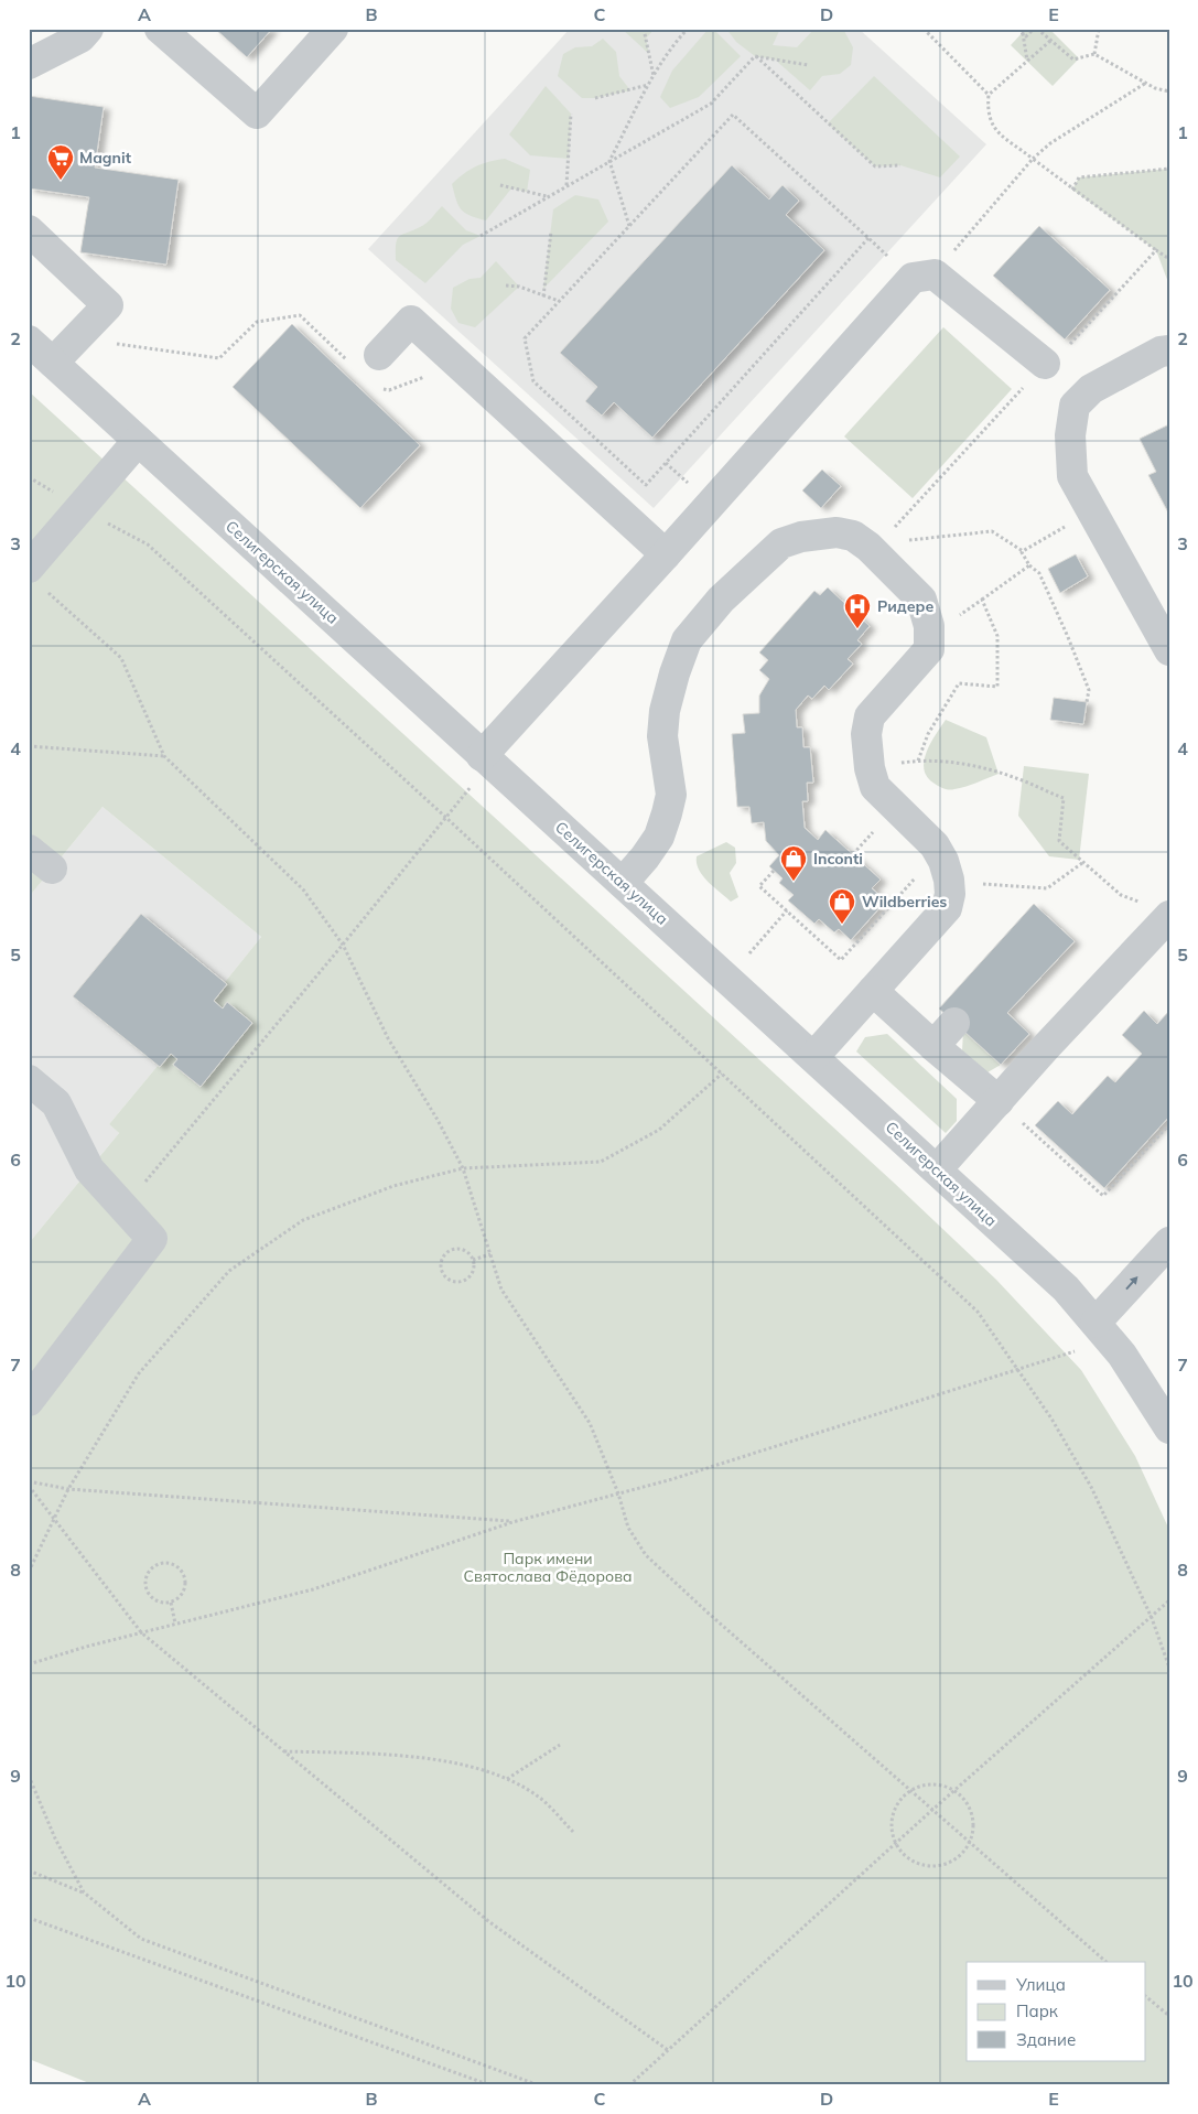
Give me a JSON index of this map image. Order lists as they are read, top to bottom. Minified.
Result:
{"streets":{"street":["Селигерская улица"]},"parks":["Парк имени Святослава Фёдорова"],"places":{"supermarket":["Magnit"],"hospital":["Ридере"],"shop":["Inconti","Wildberries"]},"legend":["Улица","Парк","Здание"],"grid":{"columns":["A","B","C","D","E"],"rows":["1","2","3","4","5","6","7","8","9","10"]}}
